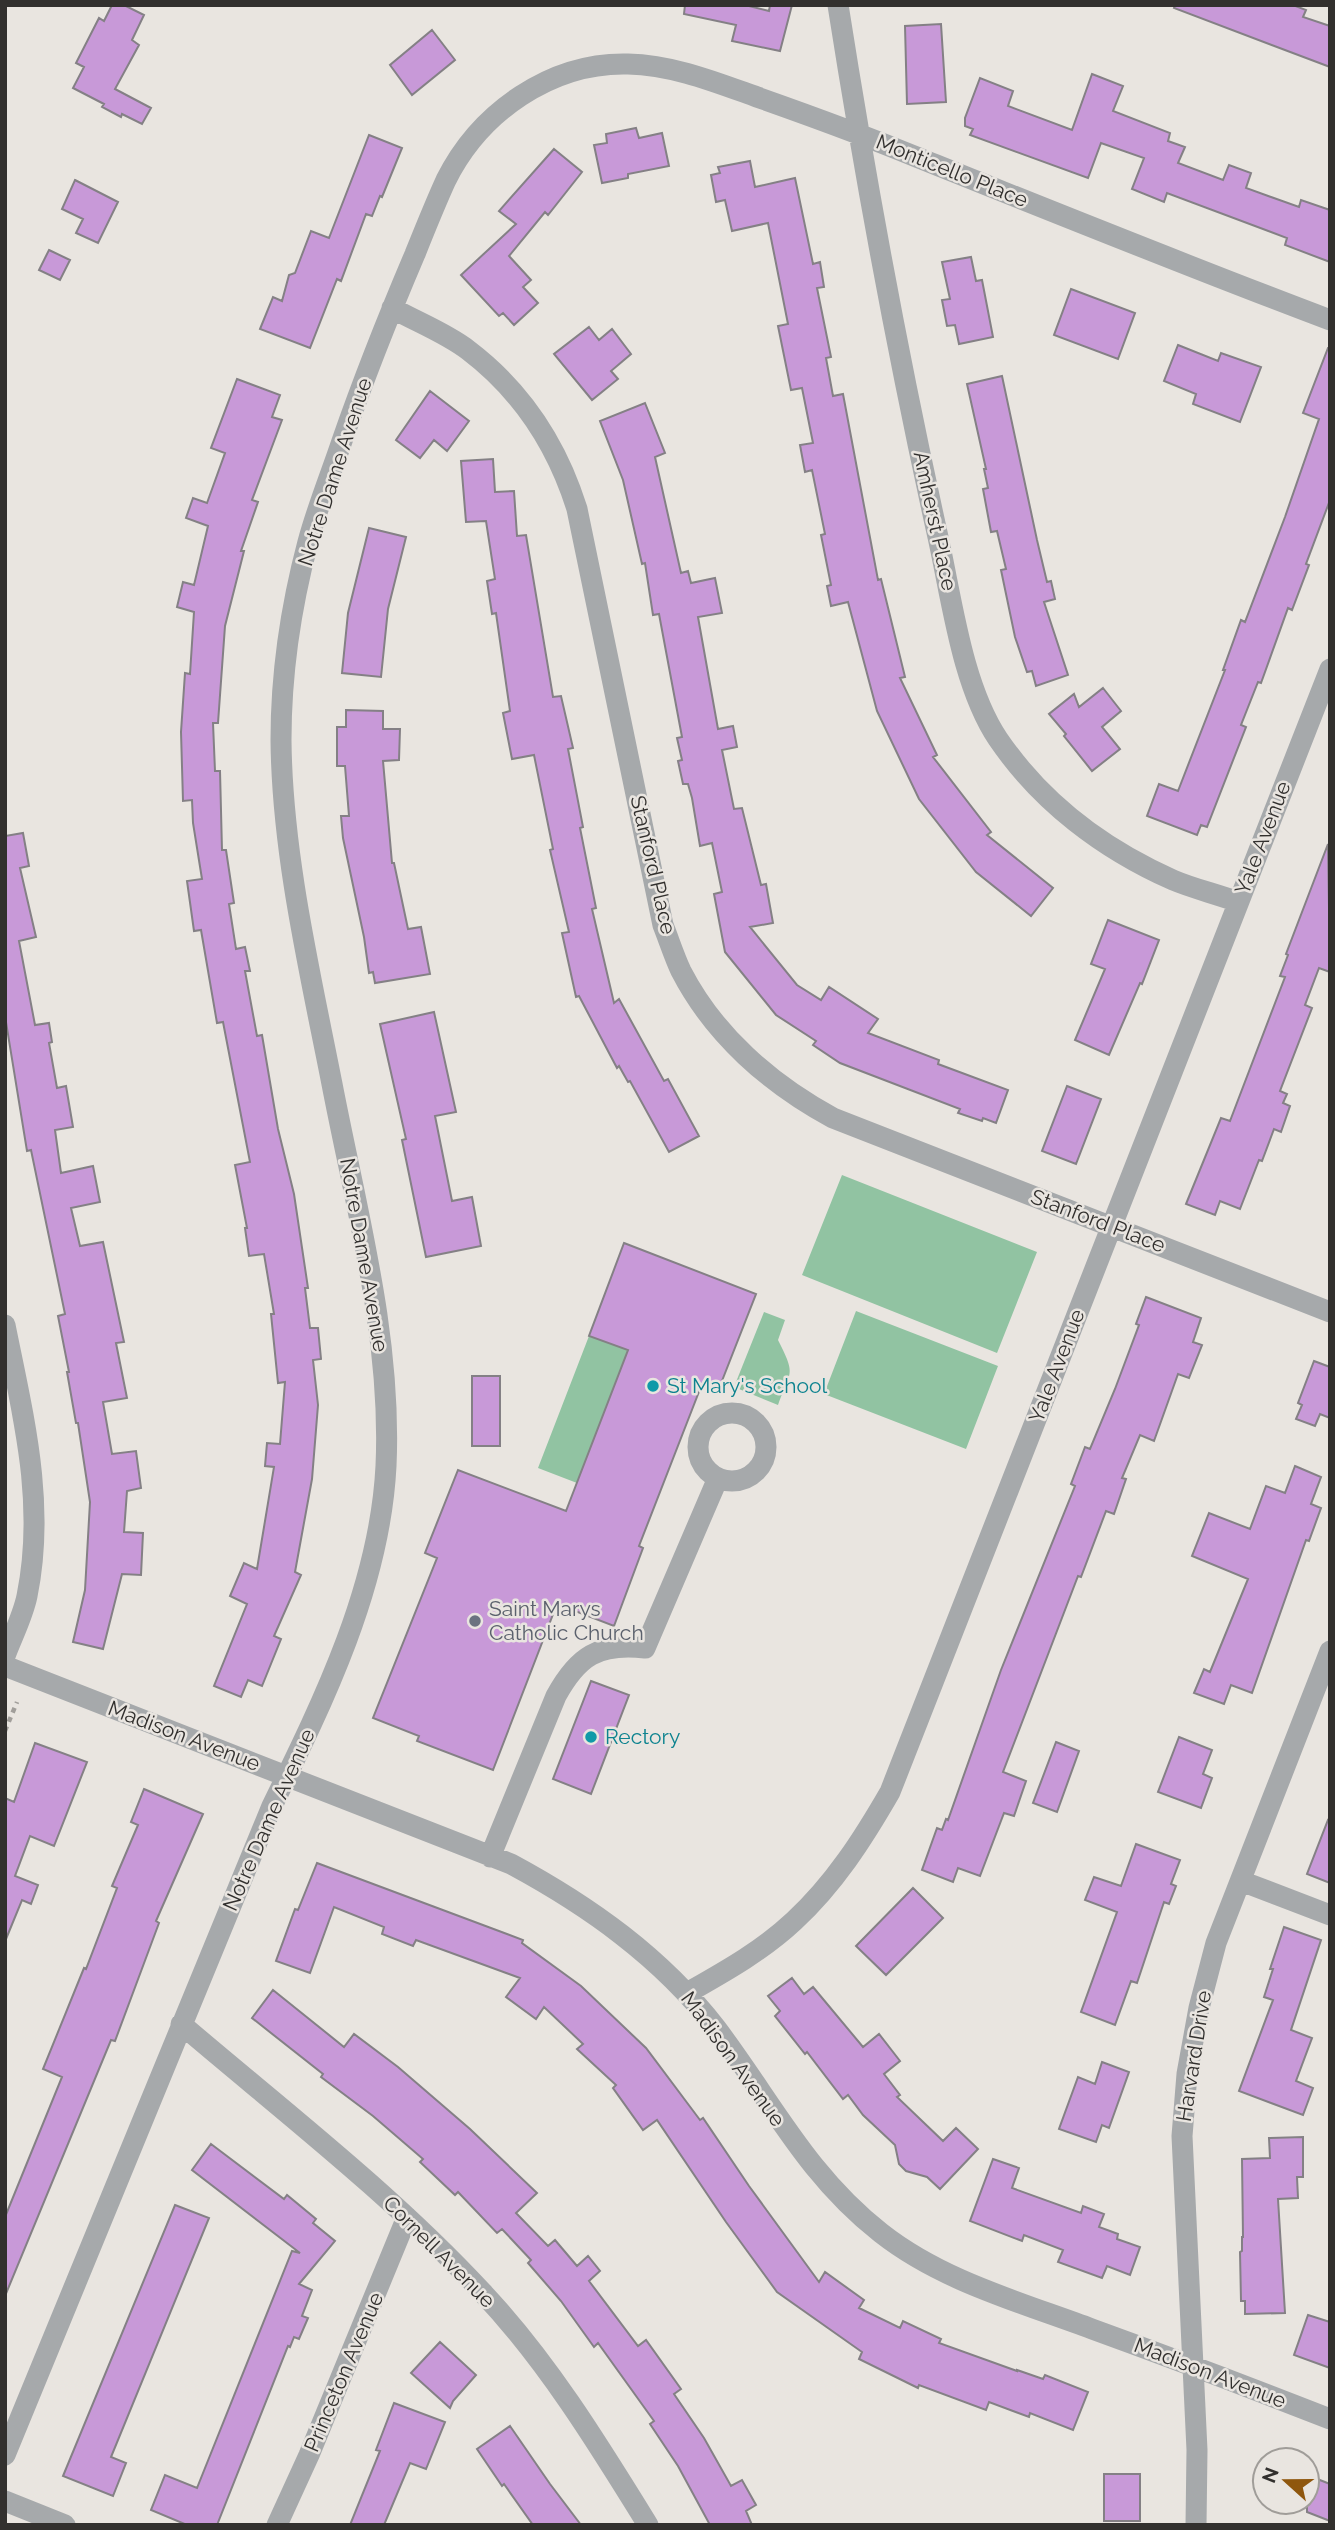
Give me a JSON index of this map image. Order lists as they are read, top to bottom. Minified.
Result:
{"streets":{"street":["Monticello Place","Notre Dame Avenue","Amherst Place","Yale Avenue","Stanford Place","Madison Avenue","Harvard Drive","Cornell Avenue","Princeton Avenue"]},"crossings":[["Monticello Place","Notre Dame Avenue"],["Monticello Place","Amherst Place"],["Notre Dame Avenue","Stanford Place"],["Notre Dame Avenue","Madison Avenue"],["Notre Dame Avenue","Cornell Avenue"],["Amherst Place","Yale Avenue"],["Yale Avenue","Stanford Place"],["Yale Avenue","Madison Avenue"],["Madison Avenue","Harvard Drive"],["Cornell Avenue","Princeton Avenue"]],"places":["St Mary's School","Saint Marys Catholic Church","Rectory"],"north":"left"}
